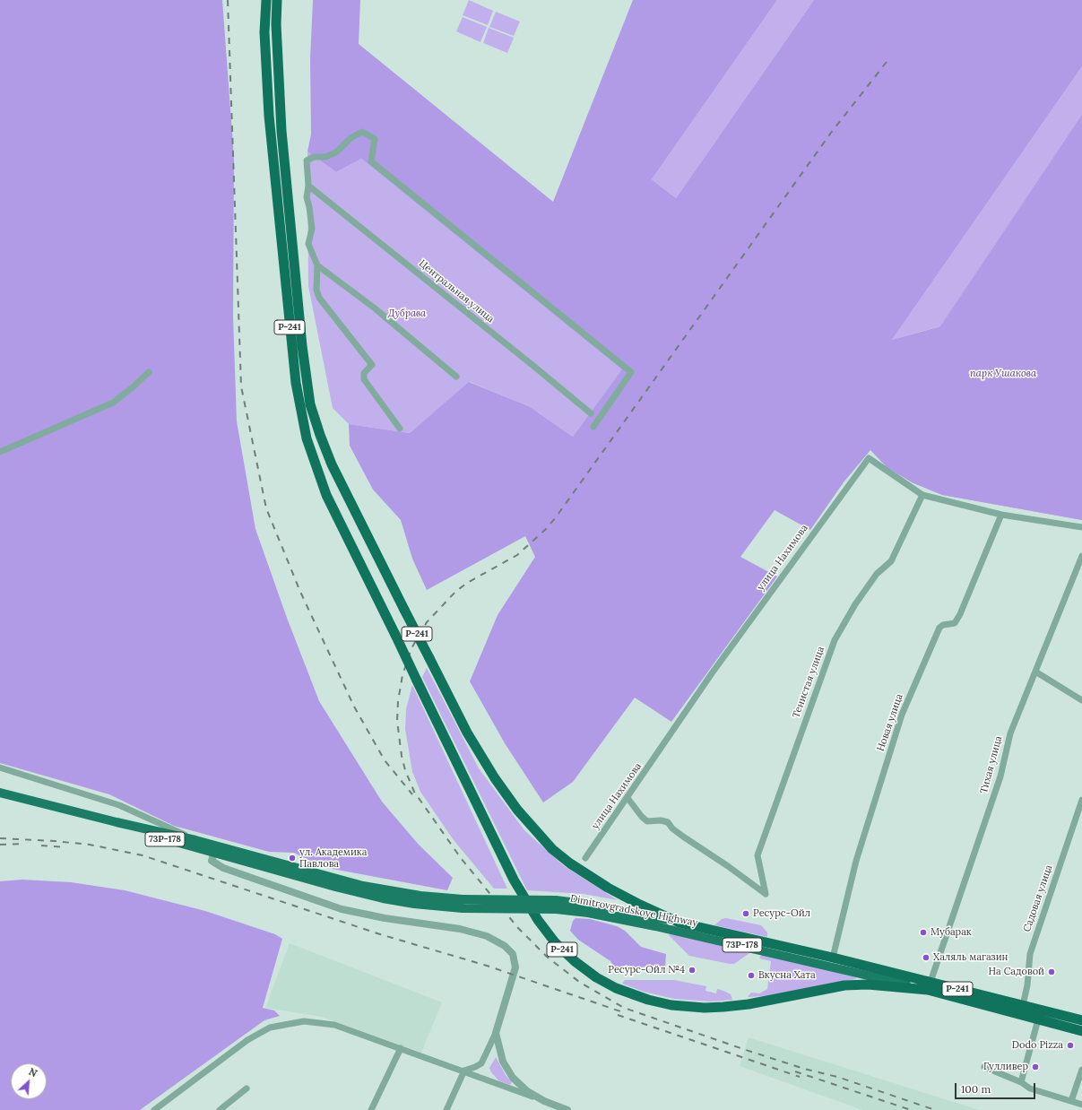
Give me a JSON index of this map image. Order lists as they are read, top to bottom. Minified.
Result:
{"streets":{"highway":["Р-241","Dimitrovgradskoye Highway"],"main road":["73Р-178"],"street":["Центральная улица","улица Нахимова","Тенистая улица","Новая улица","Тихая улица","Садовая улица"]},"crossings":[["Р-241","Тихая улица"],["Р-241","Dimitrovgradskoye Highway"],["улица Нахимова","Тенистая улица"],["улица Нахимова","Новая улица"],["Новая улица","Dimitrovgradskoye Highway"],["Тихая улица","Dimitrovgradskoye Highway"],["Садовая улица","Dimitrovgradskoye Highway"]],"parks":["Дубрава","парк Ушакова"],"places":["ул. Академика Павлова","Ресурс-Ойл","Мубарак","Халяль магазин","Ресурс-Ойл №4","На Садовой","Вкусна Хата","Dodo Pizza","Гулливер"],"scale_bar":"100 m","north":"top right"}
